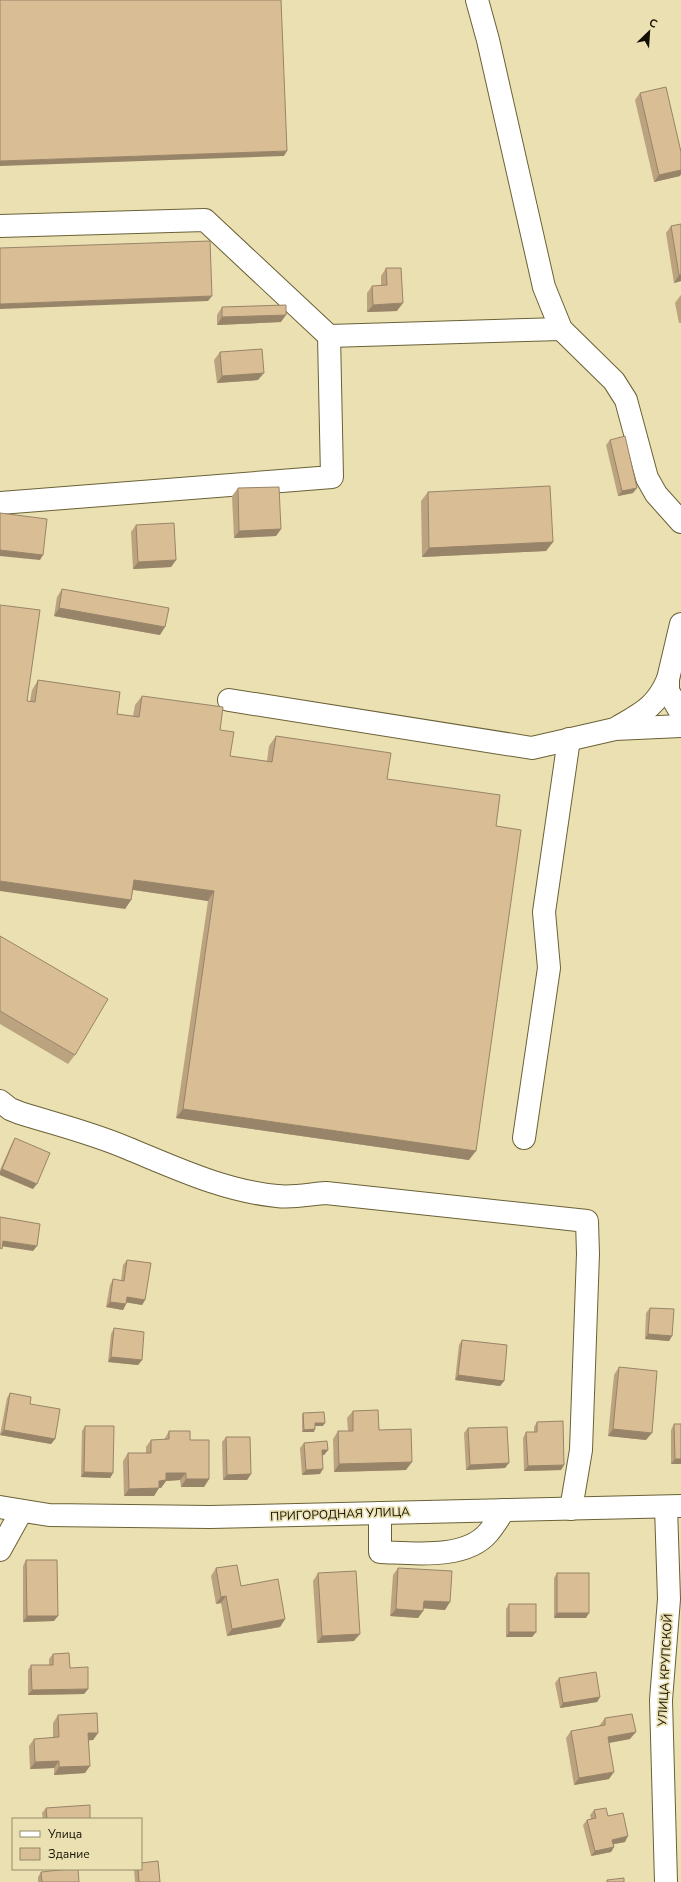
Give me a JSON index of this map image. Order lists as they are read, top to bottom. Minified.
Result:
{"streets":{"street":["ПРИГОРОДНАЯ УЛИЦА","УЛИЦА КРУПСКОЙ"]},"crossings":[["ПРИГОРОДНАЯ УЛИЦА","УЛИЦА КРУПСКОЙ"]],"legend":["Улица","Здание"],"north":"top right"}
